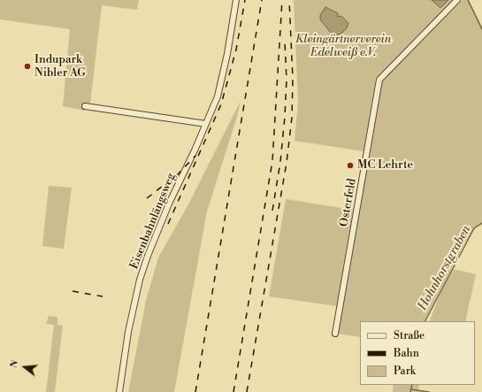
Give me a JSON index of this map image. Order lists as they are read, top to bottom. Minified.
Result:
{"streets":{"street":["Osterfeld","Eisenbahnlängsweg"]},"water":["Hohnhorstgraben"],"parks":["Kleingärtnerverein Edelweiß e.V."],"places":["Indupark Nibler AG","MC Lehrte"],"legend":["Straße","Bahn","Park"],"north":"left"}
